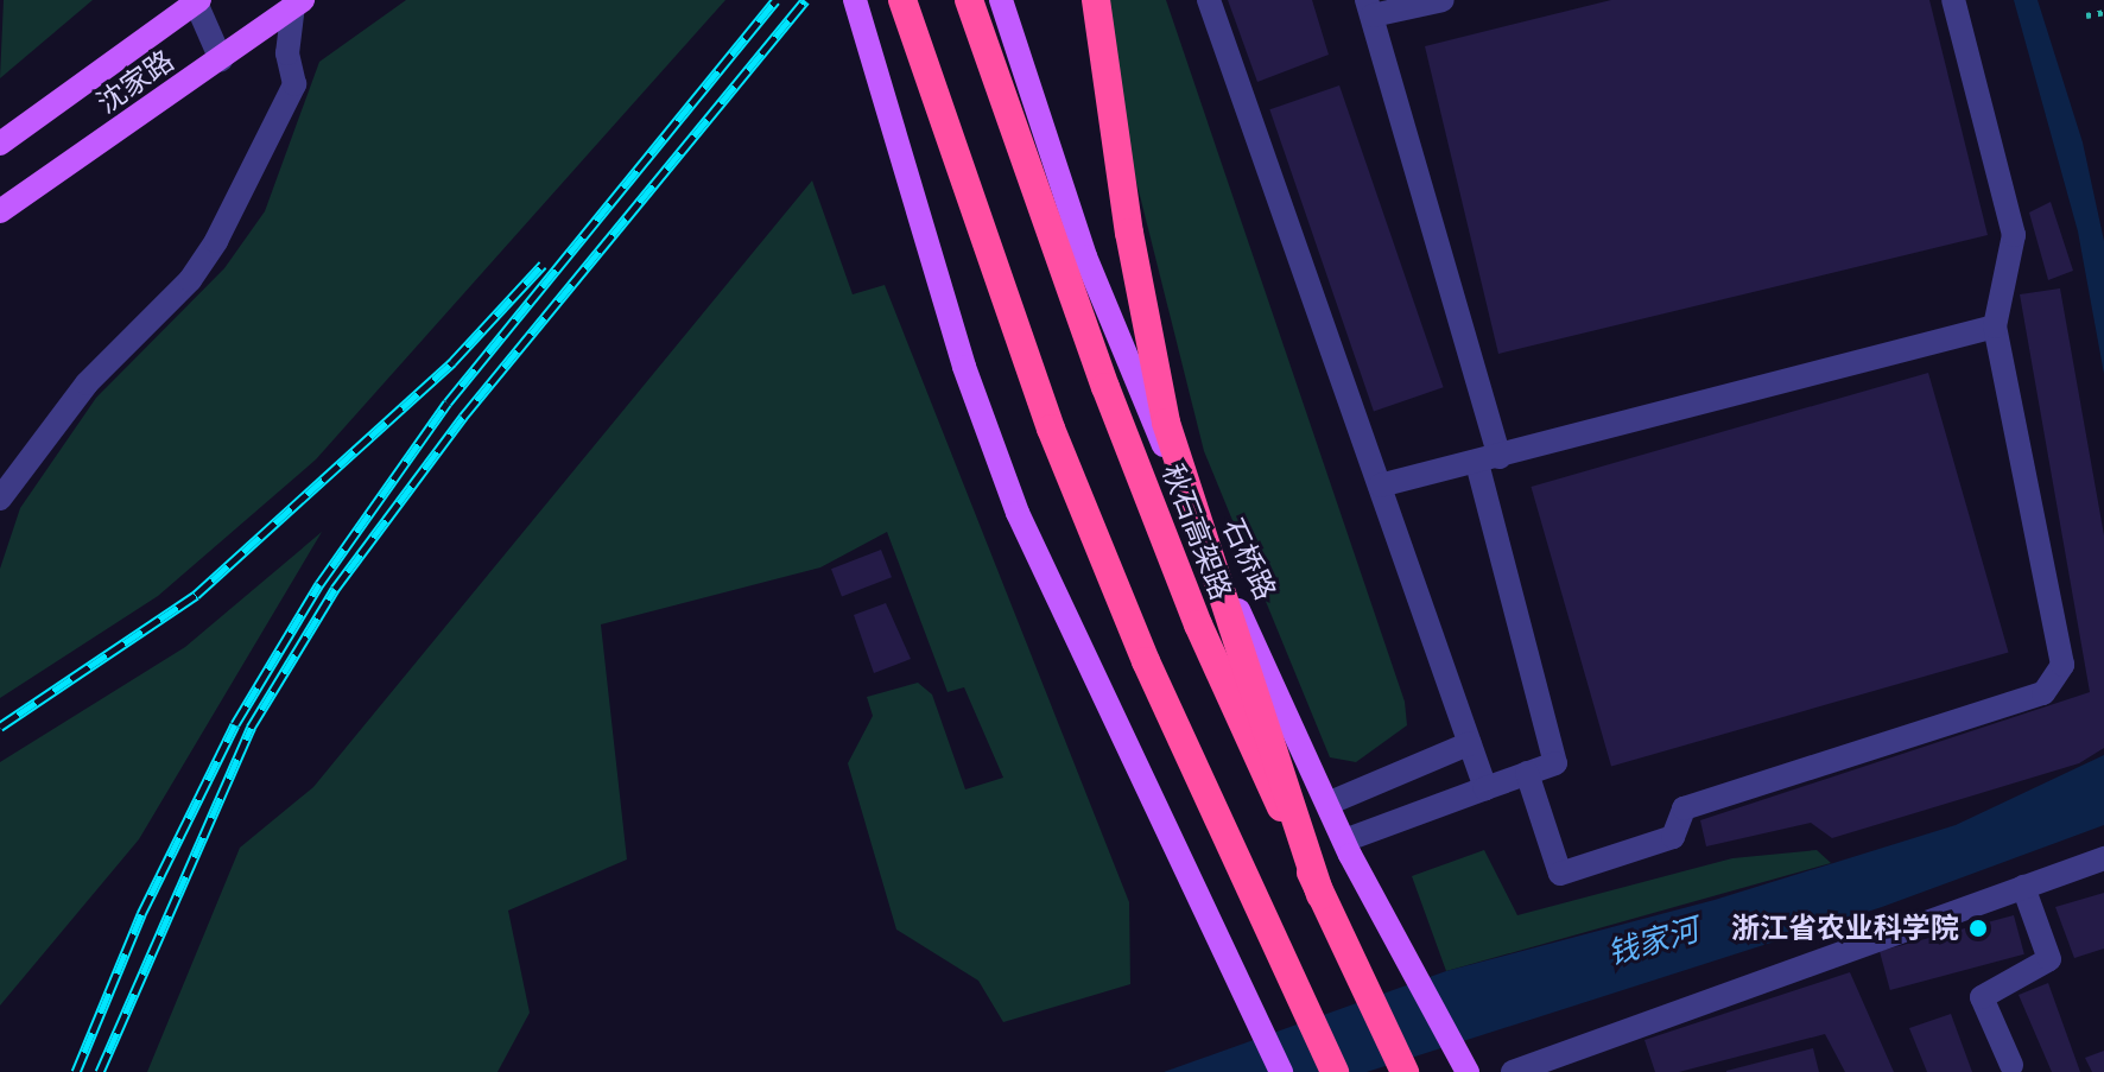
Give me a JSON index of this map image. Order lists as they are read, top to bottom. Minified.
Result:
{"streets":{"highway":["秋石高架路"],"main road":["沈家路","石桥路"]},"water":["钱家河"],"places":["浙江省农业科学院"]}
